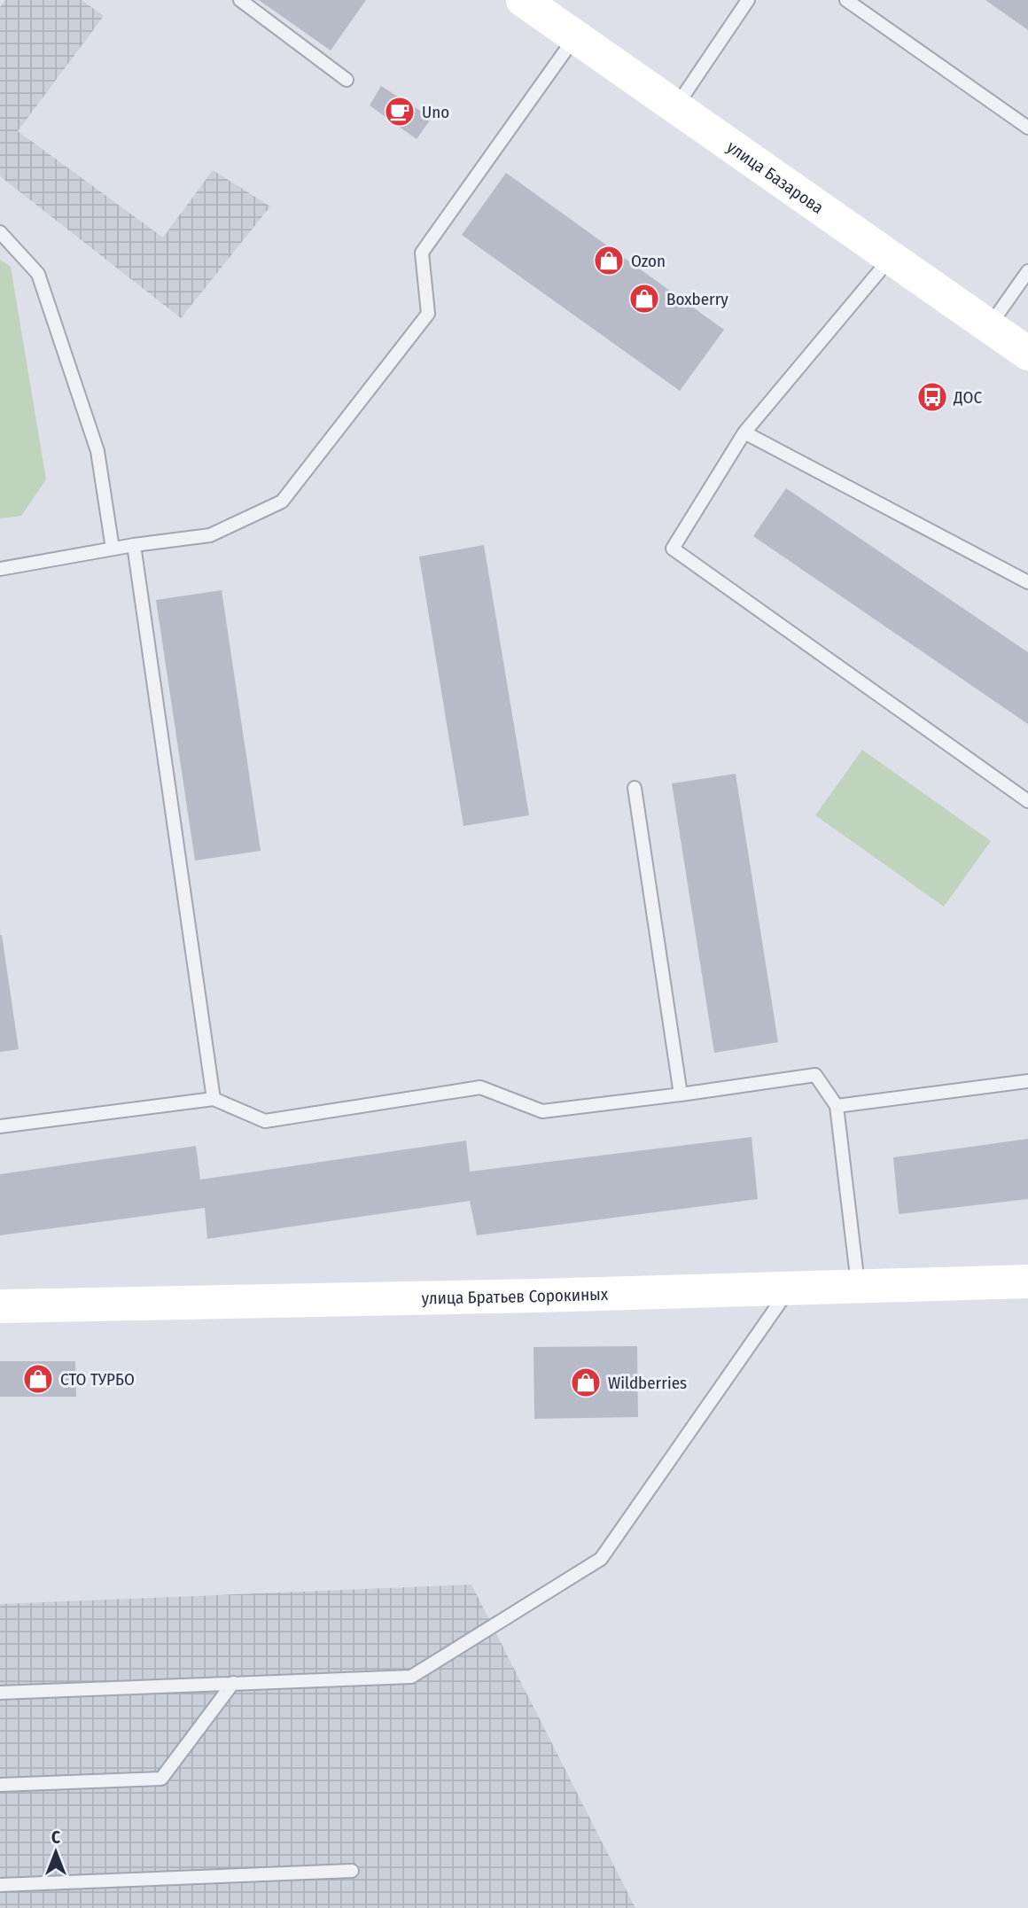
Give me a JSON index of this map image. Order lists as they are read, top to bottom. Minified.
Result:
{"streets":{"street":["улица Базарова","улица Братьев Сорокиных"]},"places":{"cafe":["Uno"],"shop":["Ozon","Boxberry","СТО ТУРБО","Wildberries"],"bus stop":["ДОС"]},"north":"top"}
